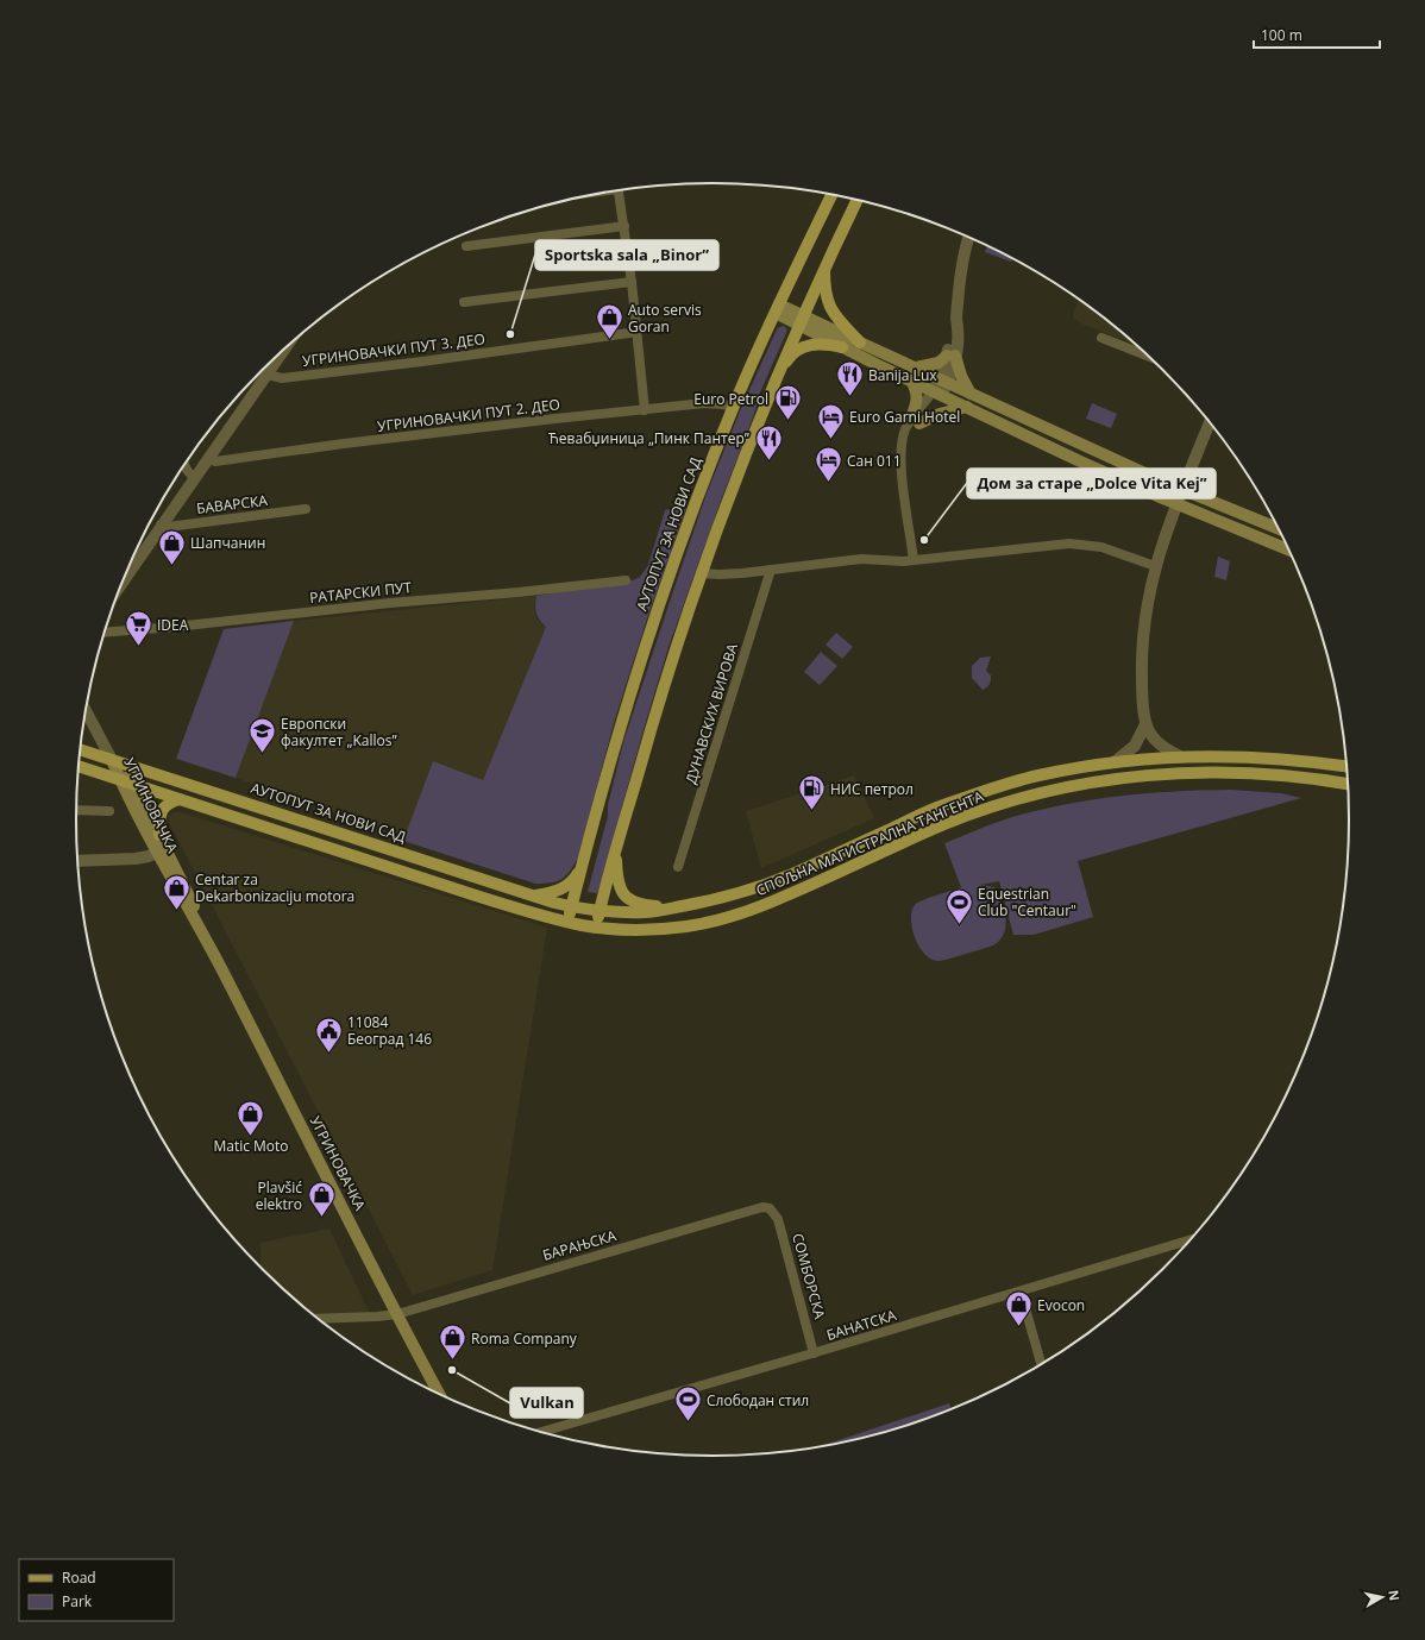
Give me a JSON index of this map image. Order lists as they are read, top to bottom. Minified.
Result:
{"streets":{"main road":["АУТОПУТ ЗА НОВИ САД","УГРИНОВАЧКА","СПОЉНА МАГИСТРАЛНА ТАНГЕНТА"],"street":["УГРИНОВАЧКИ ПУТ 3. ДЕО","УГРИНОВАЧКИ ПУТ 2. ДЕО","БАВАРСКА","РАТАРСКИ ПУТ","ДУНАВСКИХ ВИРОВА","БАРАЊСКА","СОМБОРСКА","БАНАТСКА"]},"crossings":[["УГРИНОВАЧКИ ПУТ 2. ДЕО","АУТОПУТ ЗА НОВИ САД"],["АУТОПУТ ЗА НОВИ САД","УГРИНОВАЧКА"],["АУТОПУТ ЗА НОВИ САД","СПОЉНА МАГИСТРАЛНА ТАНГЕНТА"],["УГРИНОВАЧКА","БАРАЊСКА"],["БАРАЊСКА","СОМБОРСКА"],["СОМБОРСКА","БАНАТСКА"]],"places":{"other":["Sportska sala „Binor”","Дом за старе „Dolce Vita Kej”","Vulkan"],"shop":["Auto servis Goran","Шапчанин","Centar za Dekarbonizaciju motora","Matic Moto","Plavšić elektro","Evocon","Roma Company"],"restaurant":["Banija Lux","Ћевабџиница „Пинк Пантер”"],"fuel station":["Euro Petrol","НИС петрол"],"hotel":["Euro Garni Hotel","Сан 011"],"supermarket":["IDEA"],"school or university":["Европски факултет „Kallos”"],"sports":["Equestrian Club \"Centaur\"","Слободан стил"],"public building":["11084 Београд 146"]},"legend":["Road","Park"],"scale_bar":"100 m","north":"right"}
